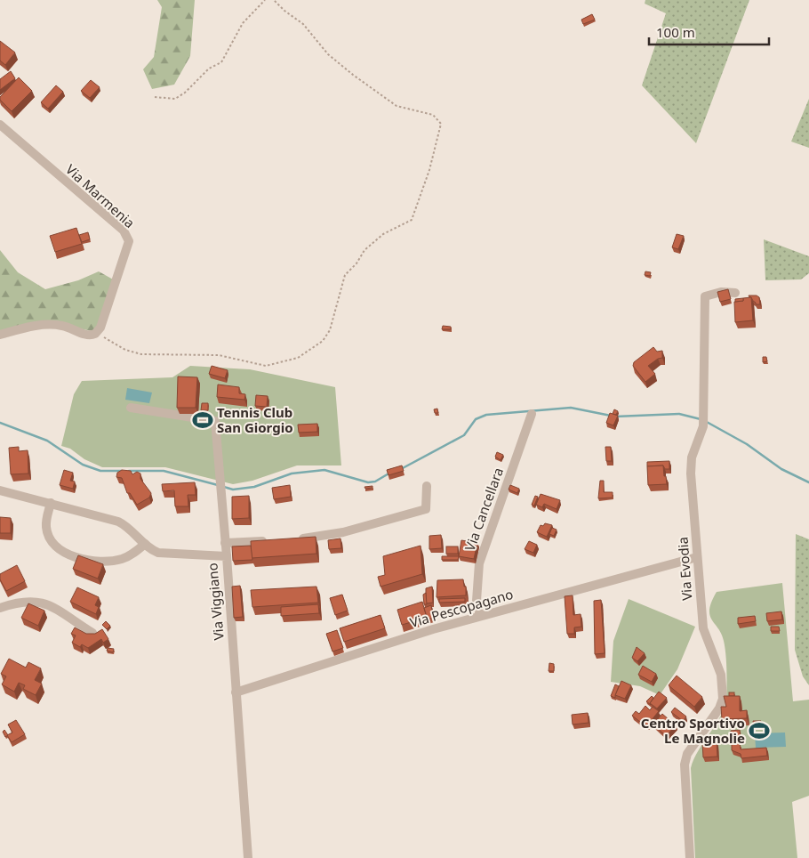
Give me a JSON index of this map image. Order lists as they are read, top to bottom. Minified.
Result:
{"streets":{"street":["Via Marmenia","Via Cancellara","Via Evodia","Via Viggiano","Via Pescopagano"]},"crossings":[["Via Cancellara","Via Pescopagano"],["Via Evodia","Via Pescopagano"],["Via Viggiano","Via Pescopagano"]],"places":{"sports":["Tennis Club San Giorgio","Centro Sportivo Le Magnolie"]},"scale_bar":"100 m"}
